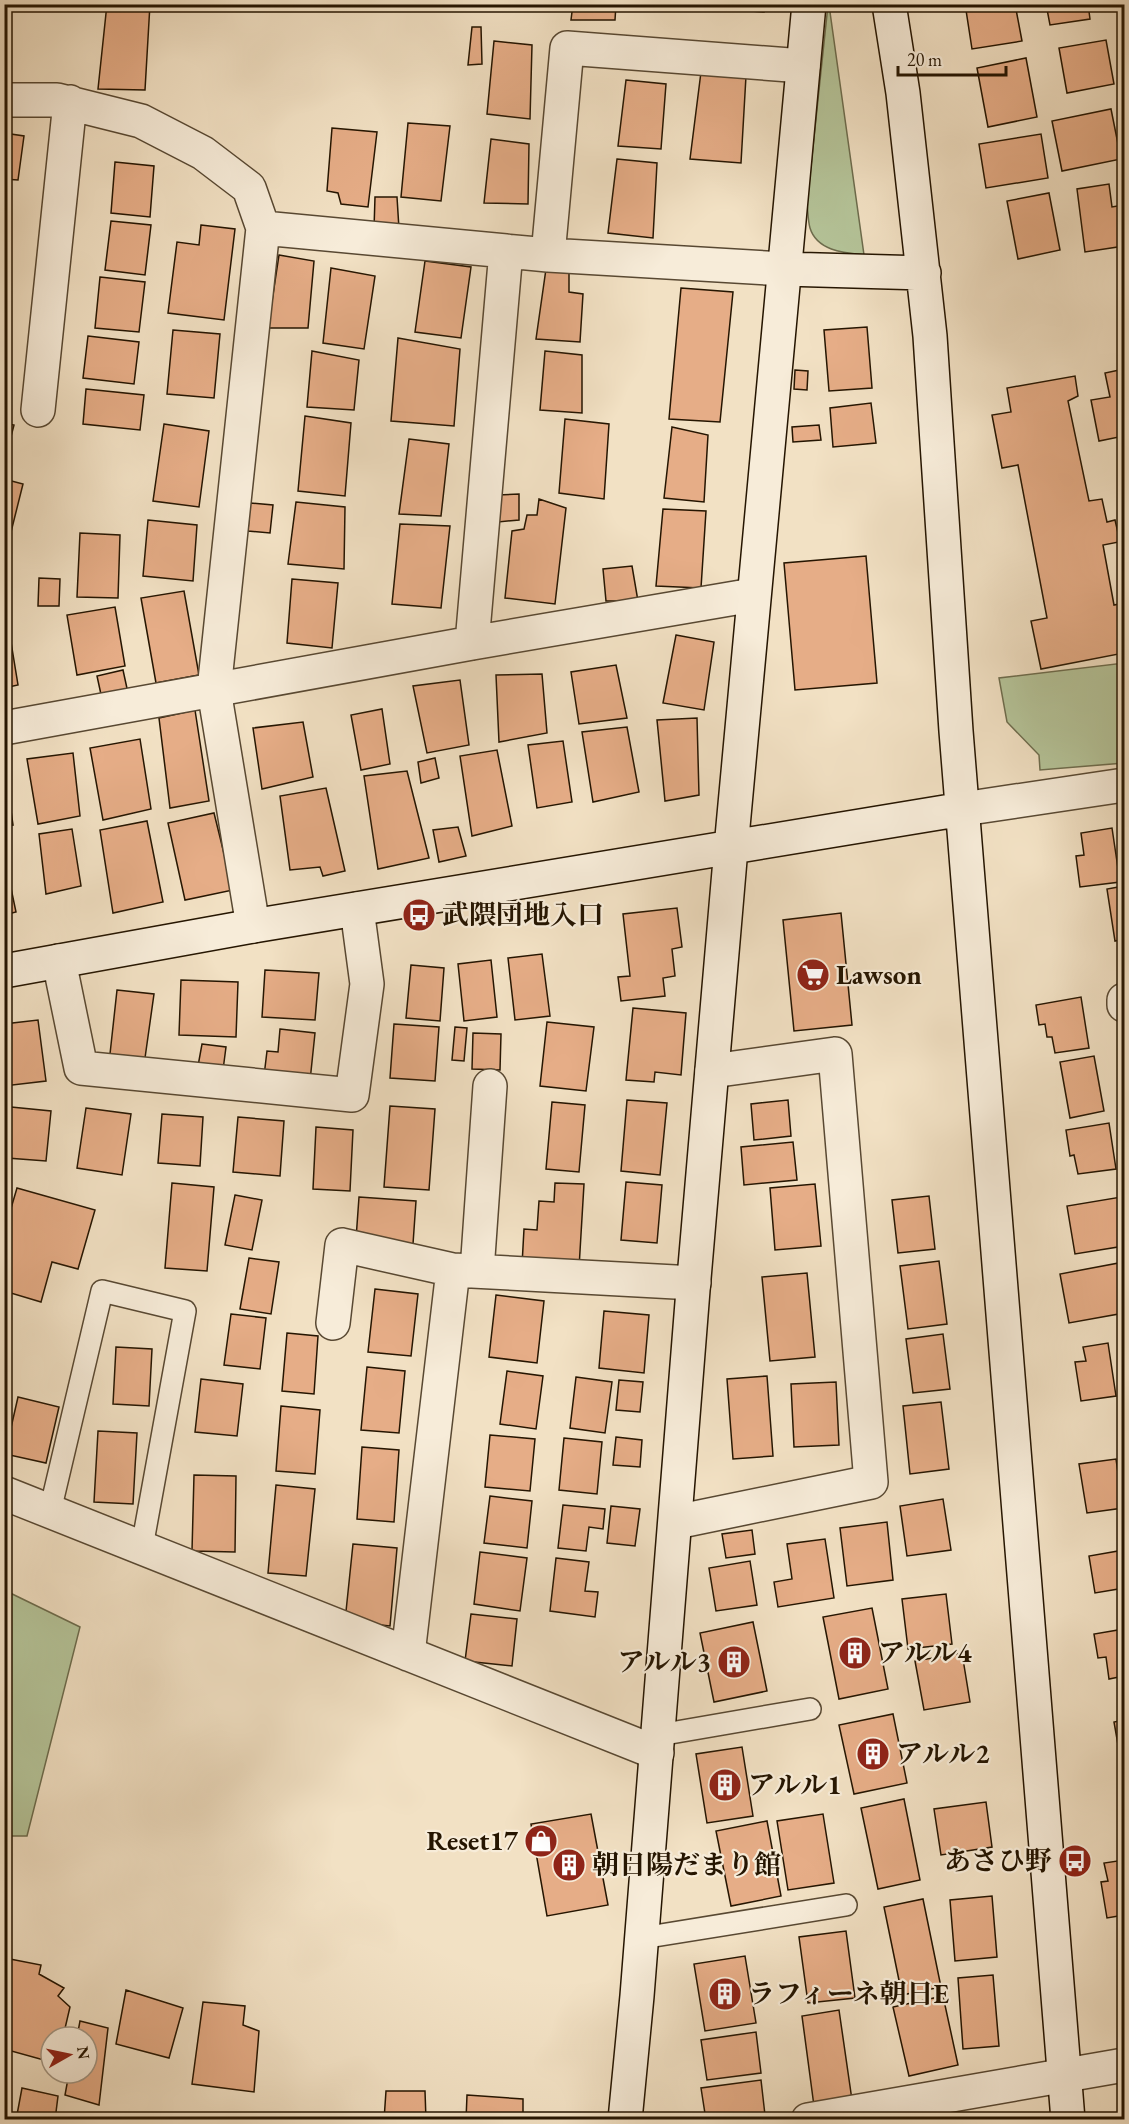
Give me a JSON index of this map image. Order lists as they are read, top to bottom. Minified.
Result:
{"places":{"bus stop":["武隈団地入口","あさひ野"],"supermarket":["Lawson"],"building":["アルル4","アルル3","アルル2","アルル1","朝日陽だまり館","ラフィーネ朝日E"],"shop":["Reset17"]},"scale_bar":"20 m","north":"right"}
